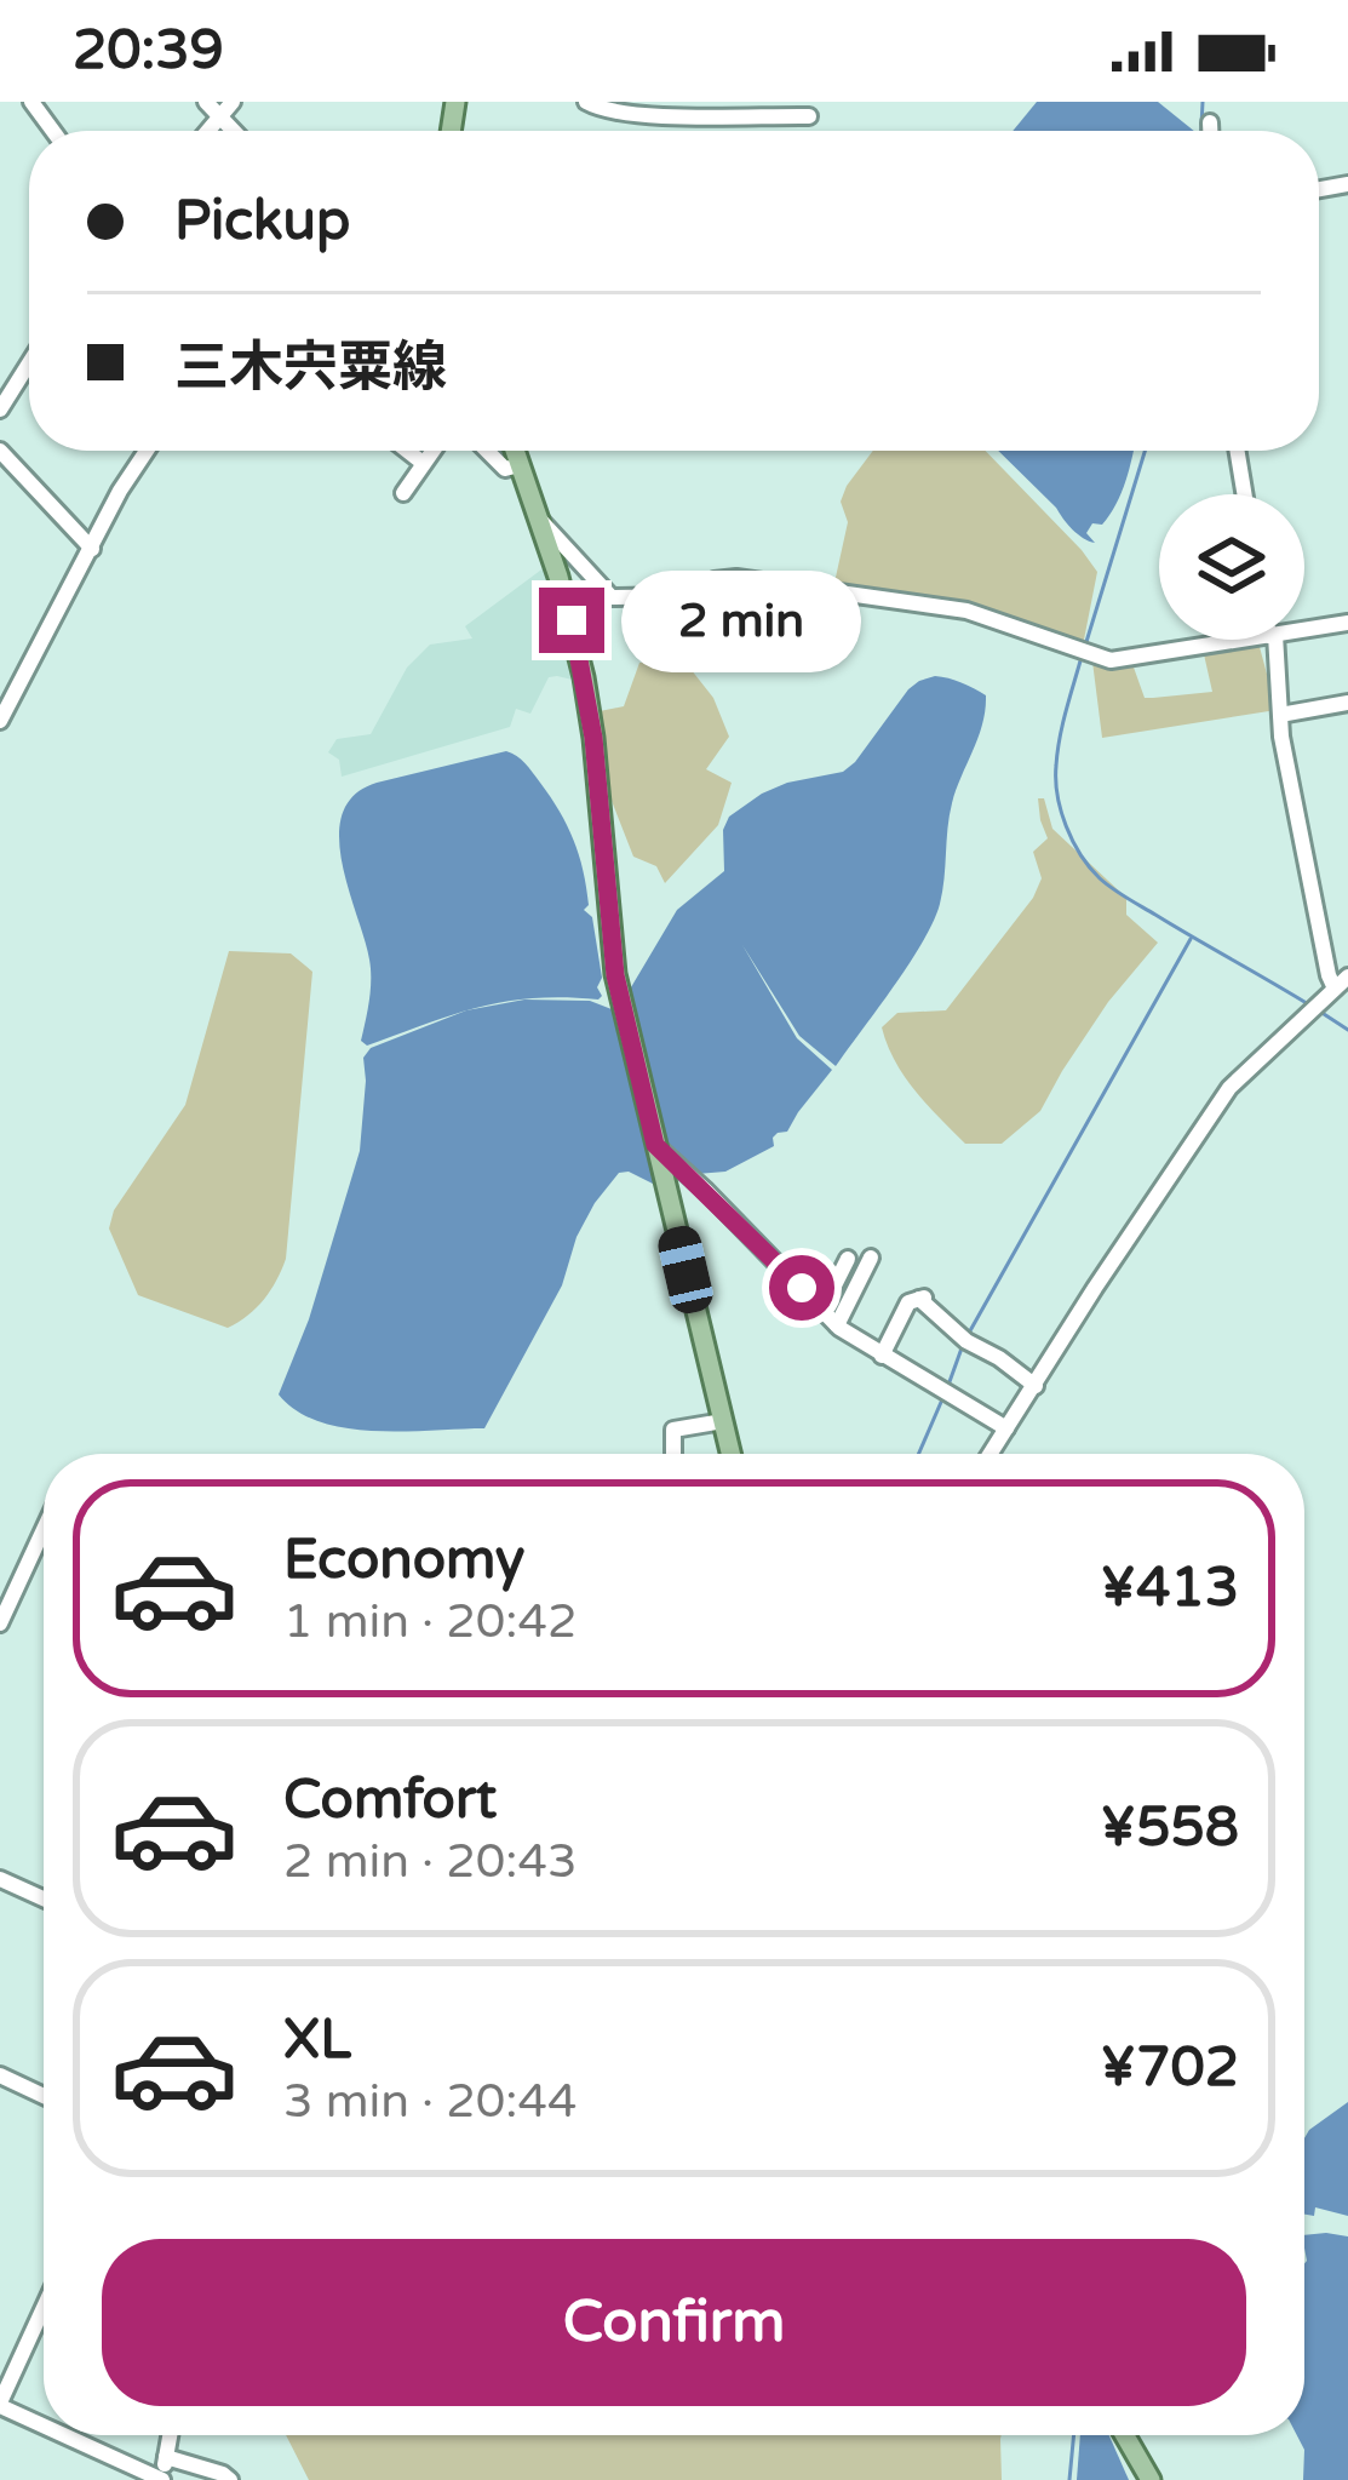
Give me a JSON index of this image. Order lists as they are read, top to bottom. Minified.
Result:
{"page":{"status":"20:39","banner":["Pickup","三木宍粟線"],"bubble":"2 min","list":[{"name":"Economy","note":"1 min · 20:42","value":"¥413"},{"name":"Comfort","note":"2 min · 20:43","value":"¥558"},{"name":"XL","note":"3 min · 20:44","value":"¥702"}],"buttons":"Confirm"}}
